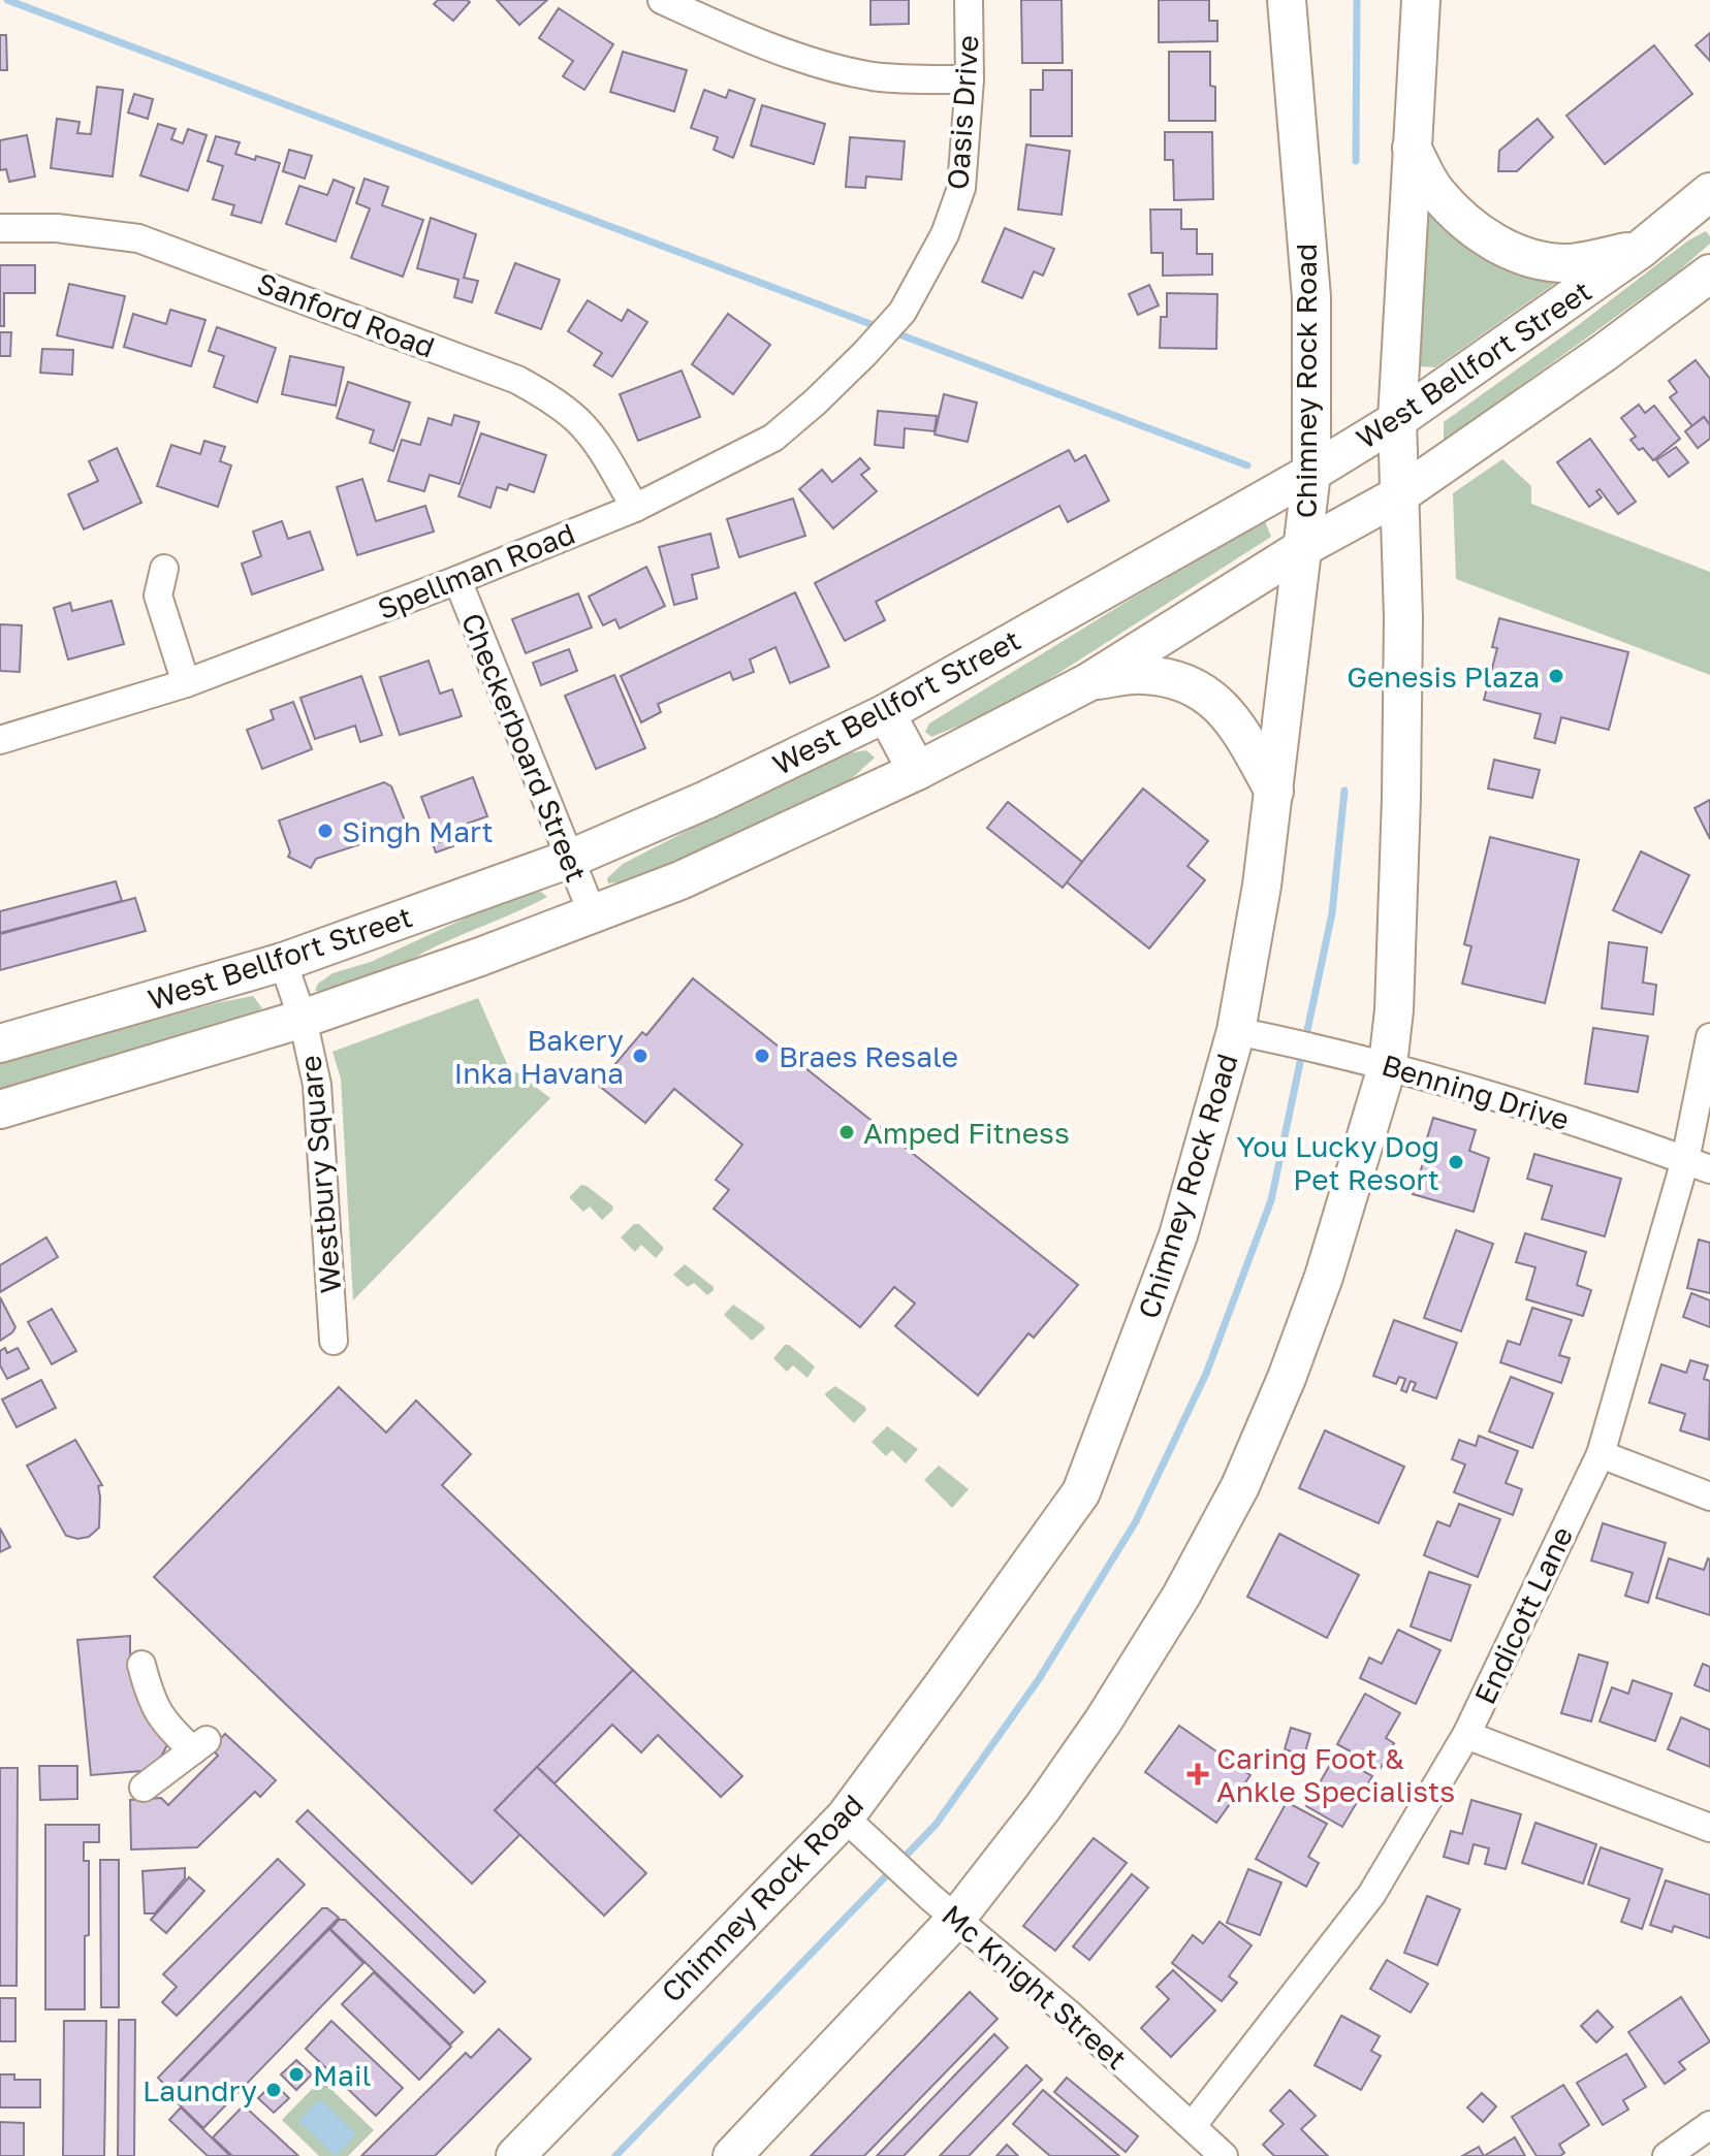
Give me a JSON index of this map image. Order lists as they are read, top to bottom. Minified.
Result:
{"streets":{"main road":["West Bellfort Street","Chimney Rock Road"],"street":["Oasis Drive","Sanford Road","Spellman Road","Checkerboard Street","Benning Drive","Westbury Square","Endicott Lane","Mc Knight Street"]},"crossings":[["Oasis Drive","Spellman Road"],["Sanford Road","Spellman Road"],["West Bellfort Street","Chimney Rock Road"],["West Bellfort Street","Checkerboard Street"],["West Bellfort Street","Westbury Square"],["Chimney Rock Road","Benning Drive"],["Chimney Rock Road","Mc Knight Street"],["Spellman Road","Checkerboard Street"],["Benning Drive","Endicott Lane"],["Endicott Lane","Mc Knight Street"]],"places":{"other":["Genesis Plaza","Singh Mart","Bakery Inka Havana","Braes Resale","Amped Fitness","You Lucky Dog Pet Resort","Mail","Laundry"],"health":["Caring Foot & Ankle Specialists"]}}
